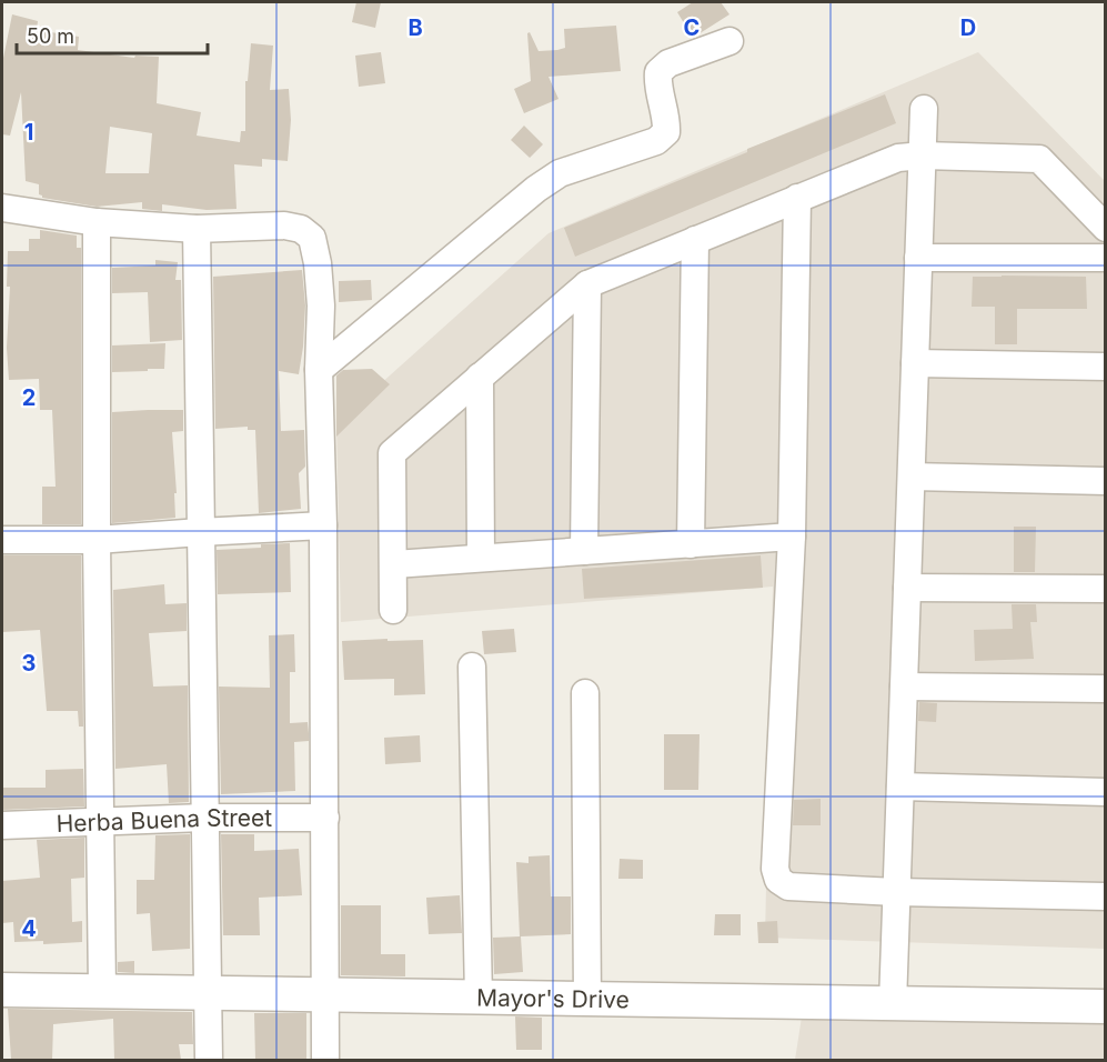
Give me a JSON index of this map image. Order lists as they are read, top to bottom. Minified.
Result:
{"streets":{"street":["Herba Buena Street","Mayor's Drive"]},"scale_bar":"50 m","grid":{"columns":["B","C","D"],"rows":["1","2","3","4"]}}
